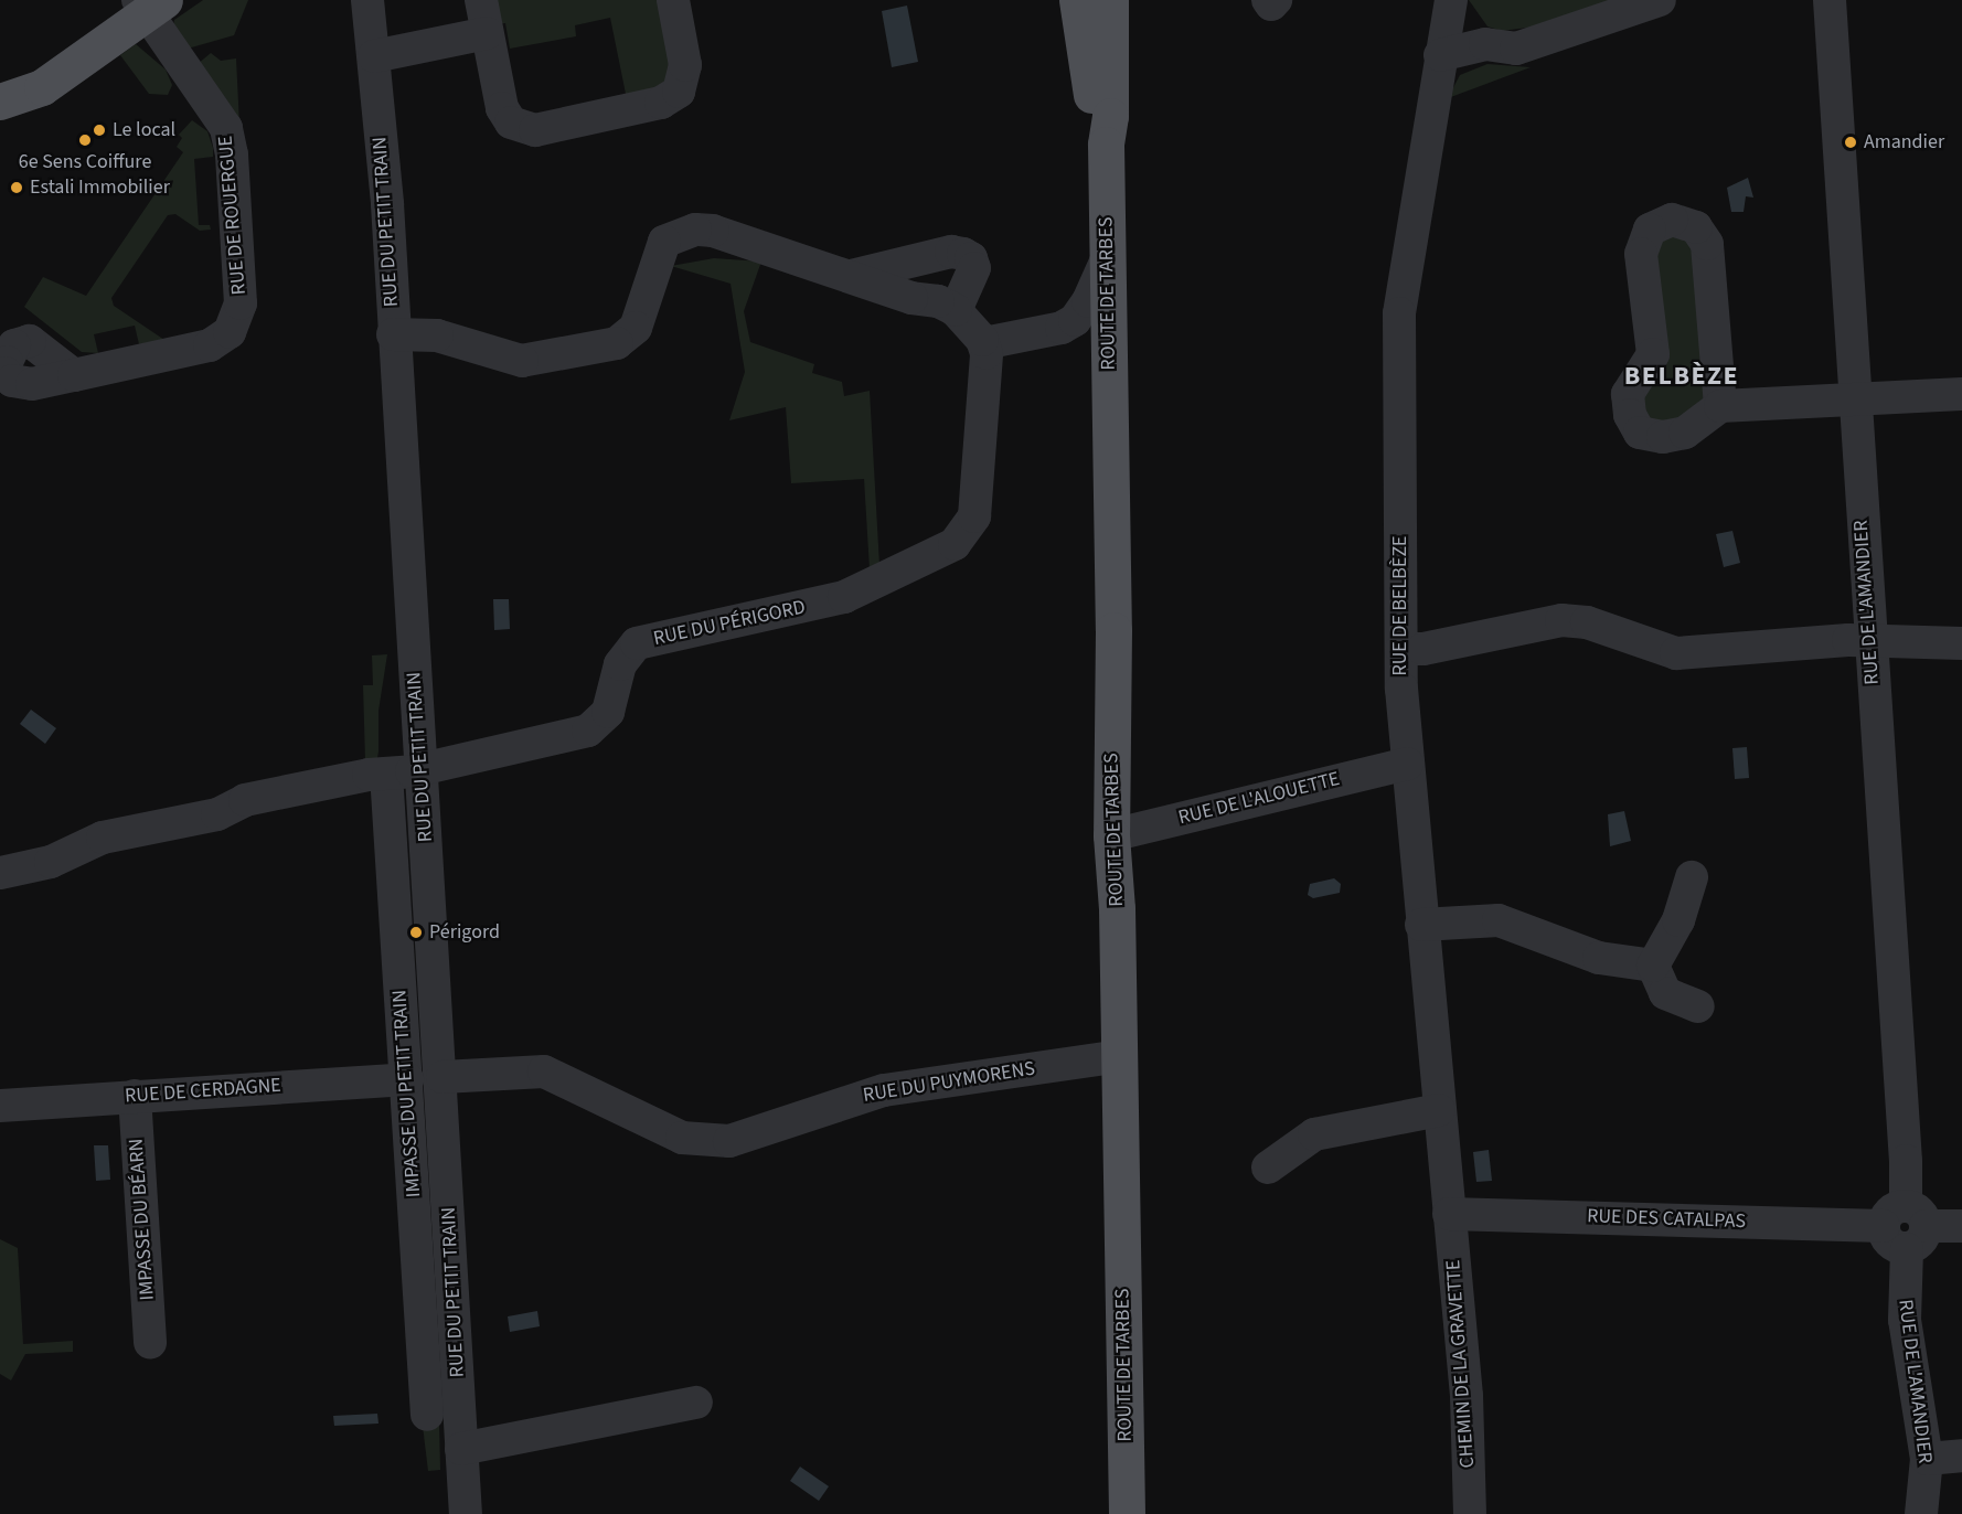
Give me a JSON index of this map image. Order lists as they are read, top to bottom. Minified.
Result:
{"streets":{"main road":["ROUTE DE TARBES"],"street":["RUE DE ROUERGUE","RUE DU PETIT TRAIN","RUE DE L'AMANDIER","RUE DE BELBÈZE","RUE DU PÉRIGORD","RUE DE L'ALOUETTE","RUE DU PUYMORENS","RUE DE CERDAGNE","IMPASSE DU PETIT TRAIN","IMPASSE DU BÉARN","RUE DES CATALPAS","CHEMIN DE LA GRAVETTE"]},"crossings":[["RUE DU PETIT TRAIN","RUE DU PÉRIGORD"],["RUE DU PETIT TRAIN","RUE DU PUYMORENS"],["ROUTE DE TARBES","RUE DE L'ALOUETTE"],["ROUTE DE TARBES","RUE DU PUYMORENS"],["RUE DE L'AMANDIER","RUE DES CATALPAS"],["RUE DE BELBÈZE","RUE DE L'ALOUETTE"],["RUE DE BELBÈZE","RUE DES CATALPAS"],["RUE DE BELBÈZE","CHEMIN DE LA GRAVETTE"],["RUE DU PÉRIGORD","IMPASSE DU PETIT TRAIN"],["RUE DE CERDAGNE","IMPASSE DU PETIT TRAIN"],["RUE DE CERDAGNE","IMPASSE DU BÉARN"],["RUE DES CATALPAS","CHEMIN DE LA GRAVETTE"]],"districts":["BELBÈZE"],"places":["Le local","6e Sens Coiffure","Amandier","Estali Immobilier","Périgord"]}
